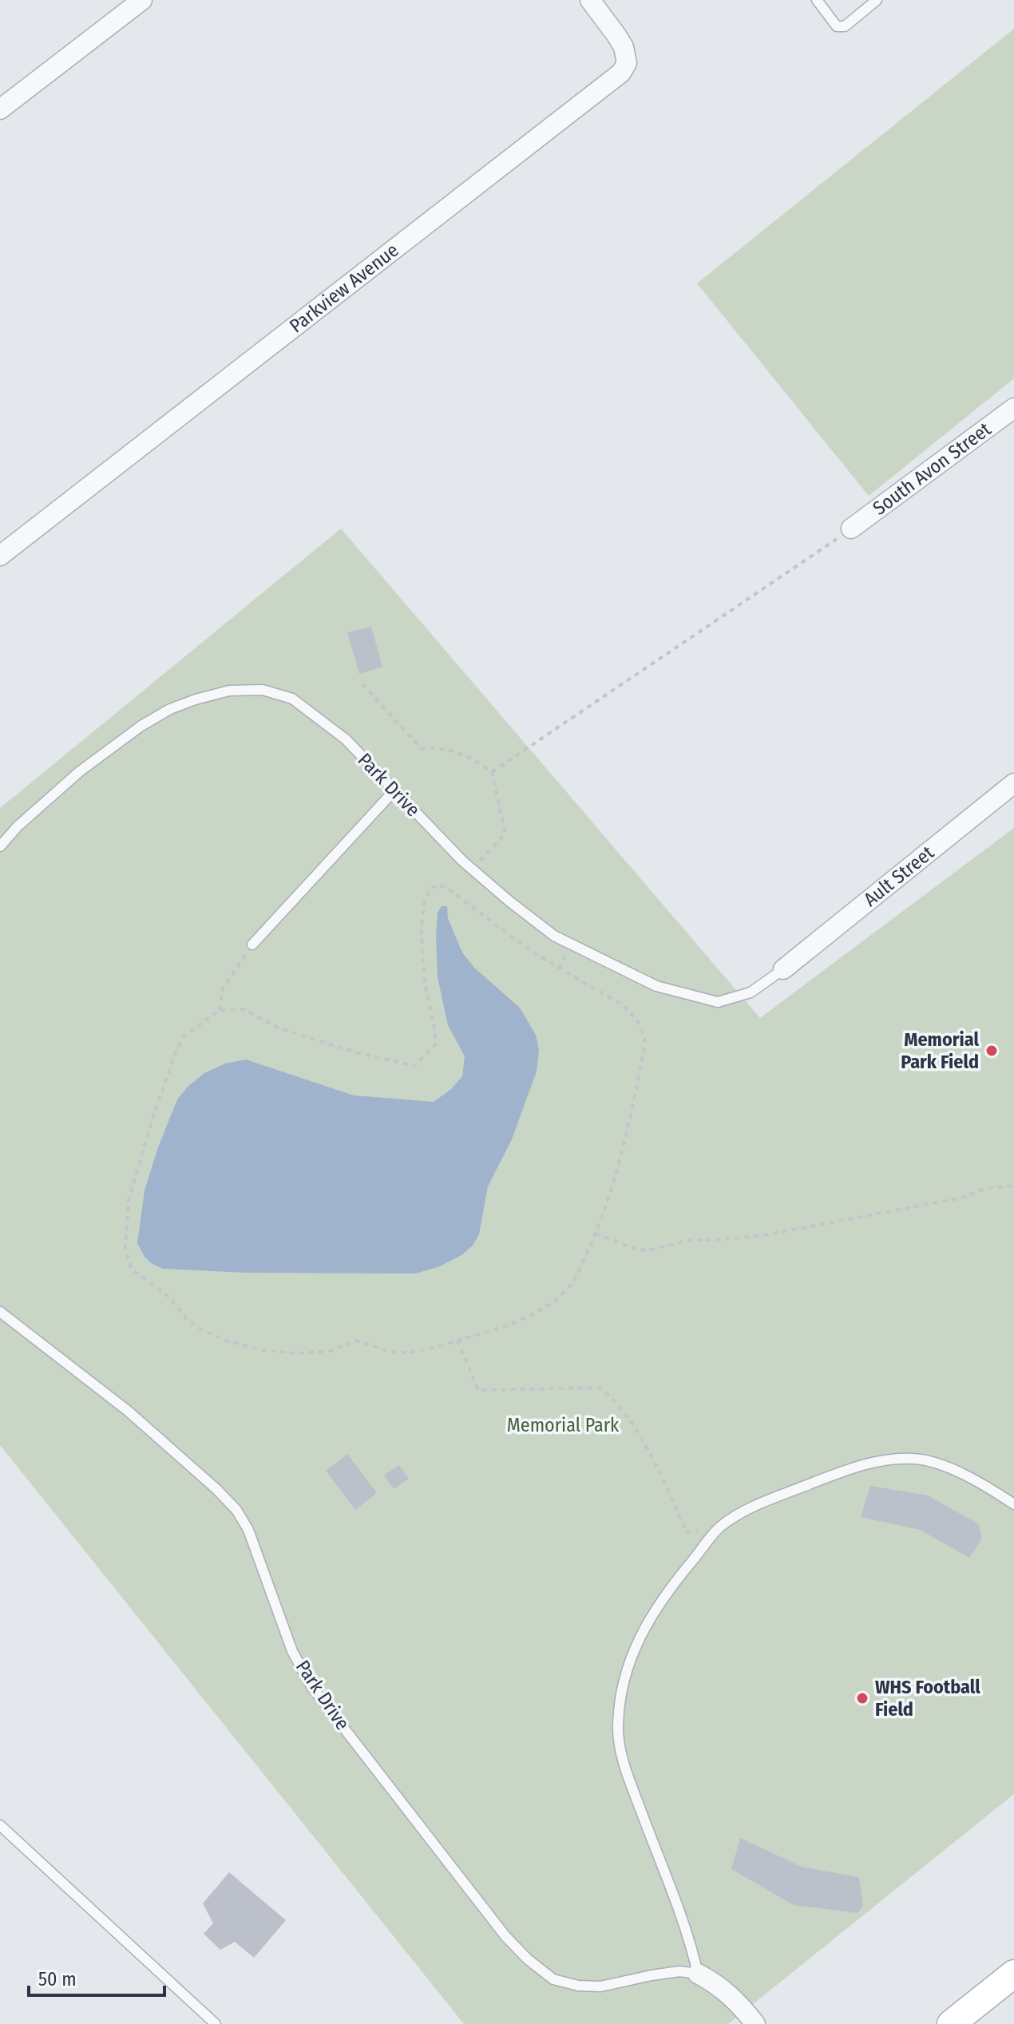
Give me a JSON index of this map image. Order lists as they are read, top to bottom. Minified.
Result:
{"streets":{"street":["Parkview Avenue","South Avon Street","Ault Street"],"lane":["Park Drive"]},"crossings":[["Park Drive","Ault Street"]],"parks":["Memorial Park"],"places":["Memorial Park Field","WHS Football Field"],"scale_bar":"50 m"}
